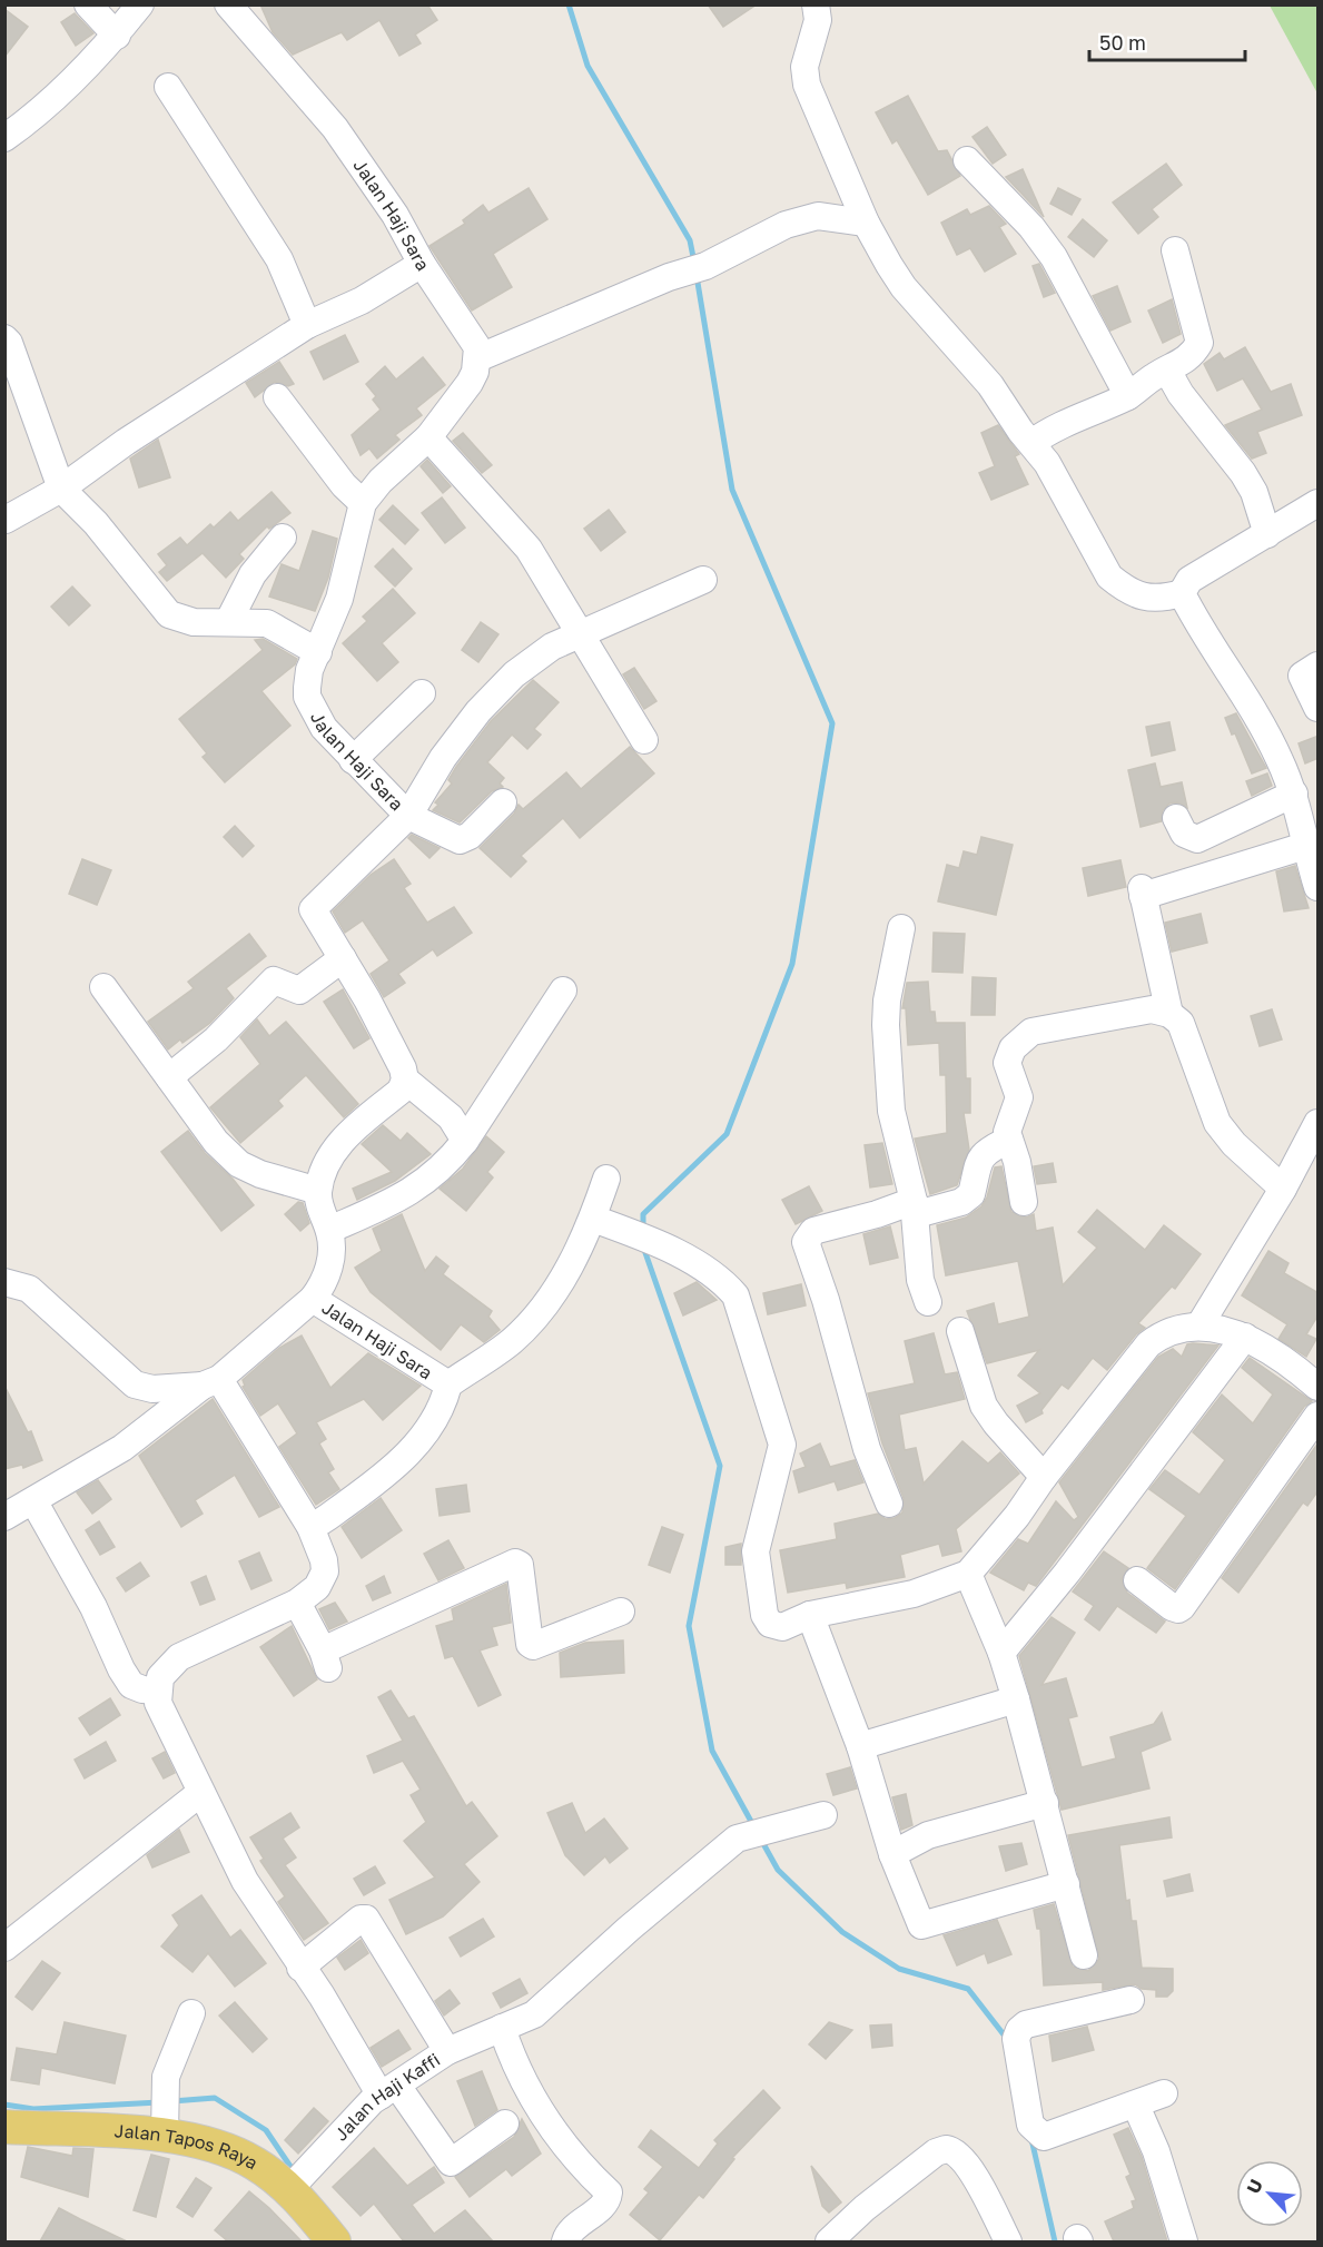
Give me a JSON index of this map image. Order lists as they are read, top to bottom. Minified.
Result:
{"streets":{"main road":["Jalan Tapos Raya"],"street":["Jalan Haji Sara","Jalan Haji Kaffi"]},"crossings":[["Jalan Haji Kaffi","Jalan Tapos Raya"]],"scale_bar":"50 m","north":"top left"}
